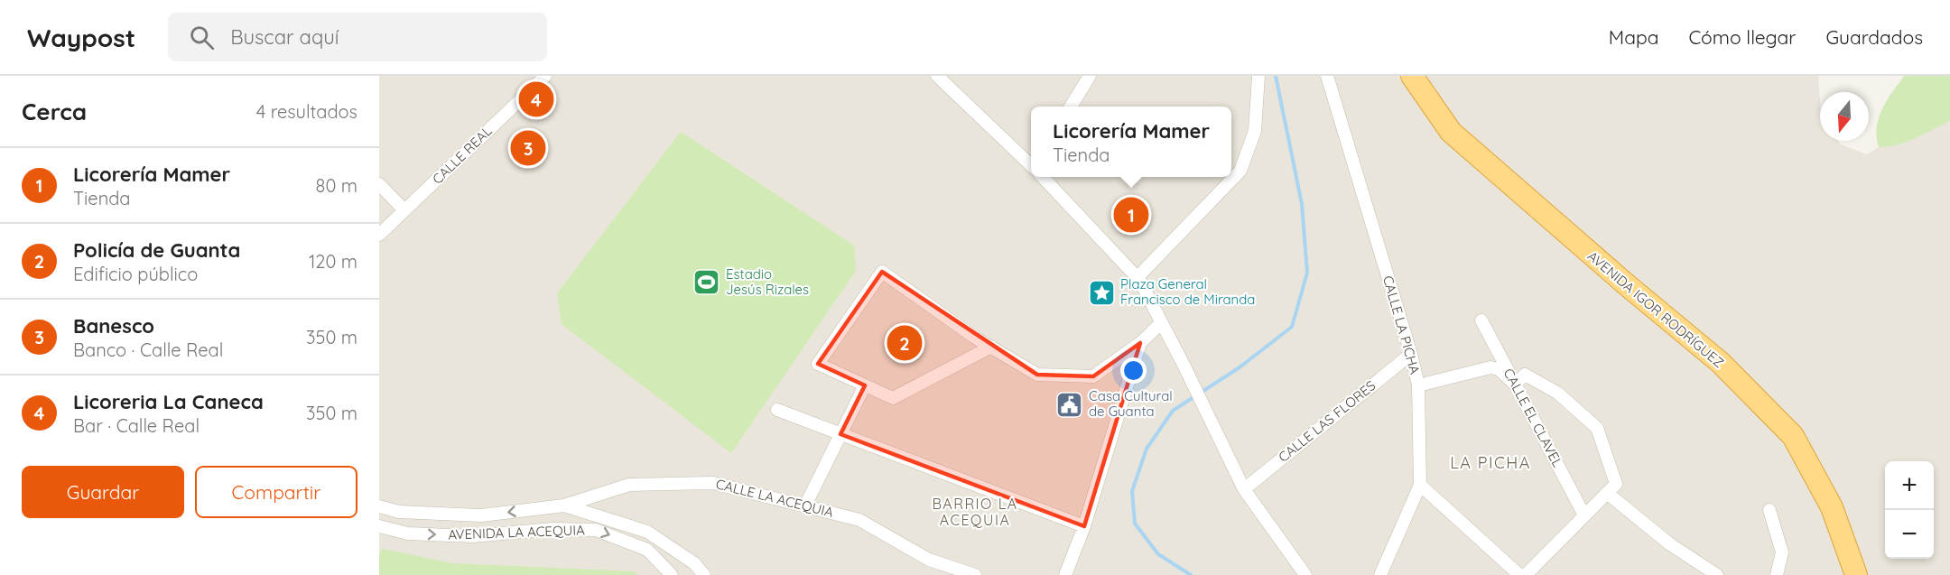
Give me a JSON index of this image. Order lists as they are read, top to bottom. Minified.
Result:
{"streets":{"highway":["AVENIDA IGOR RODRÍGUEZ"],"street":["CALLE REAL","CALLE LA PICHA","CALLE EL CLAVEL","CALLE LAS FLORES","CALLE LA ACEQUIA","AVENIDA LA ACEQUIA"]},"crossings":[["CALLE LA PICHA","CALLE LAS FLORES"],["CALLE LA ACEQUIA","AVENIDA LA ACEQUIA"]],"districts":["LA PICHA","BARRIO LA ACEQUIA"],"places":{"sports":["Estadio Jesús Rizales"],"place":["Plaza General Francisco de Miranda"],"public building":["Casa Cultural de Guanta"]},"north":"bottom","page":{"header":"Waypost","search":"Buscar aquí","nav":["Mapa","Cómo llegar","Guardados"],"heading":["Cerca","4 resultados"],"pins":["4","3","1","2"],"popup":["Licorería Mamer","Tienda"],"list":[{"mark":"1","name":"Licorería Mamer","note":"Tienda","value":"80 m"},{"mark":"2","name":"Policía de Guanta","note":"Edificio público","value":"120 m"},{"mark":"3","name":"Banesco","note":"Banco · Calle Real","value":"350 m"},{"mark":"4","name":"Licoreria La Caneca","note":"Bar · Calle Real","value":"350 m"}],"buttons":["Guardar","Compartir"],"map_buttons":["+","−"]}}
